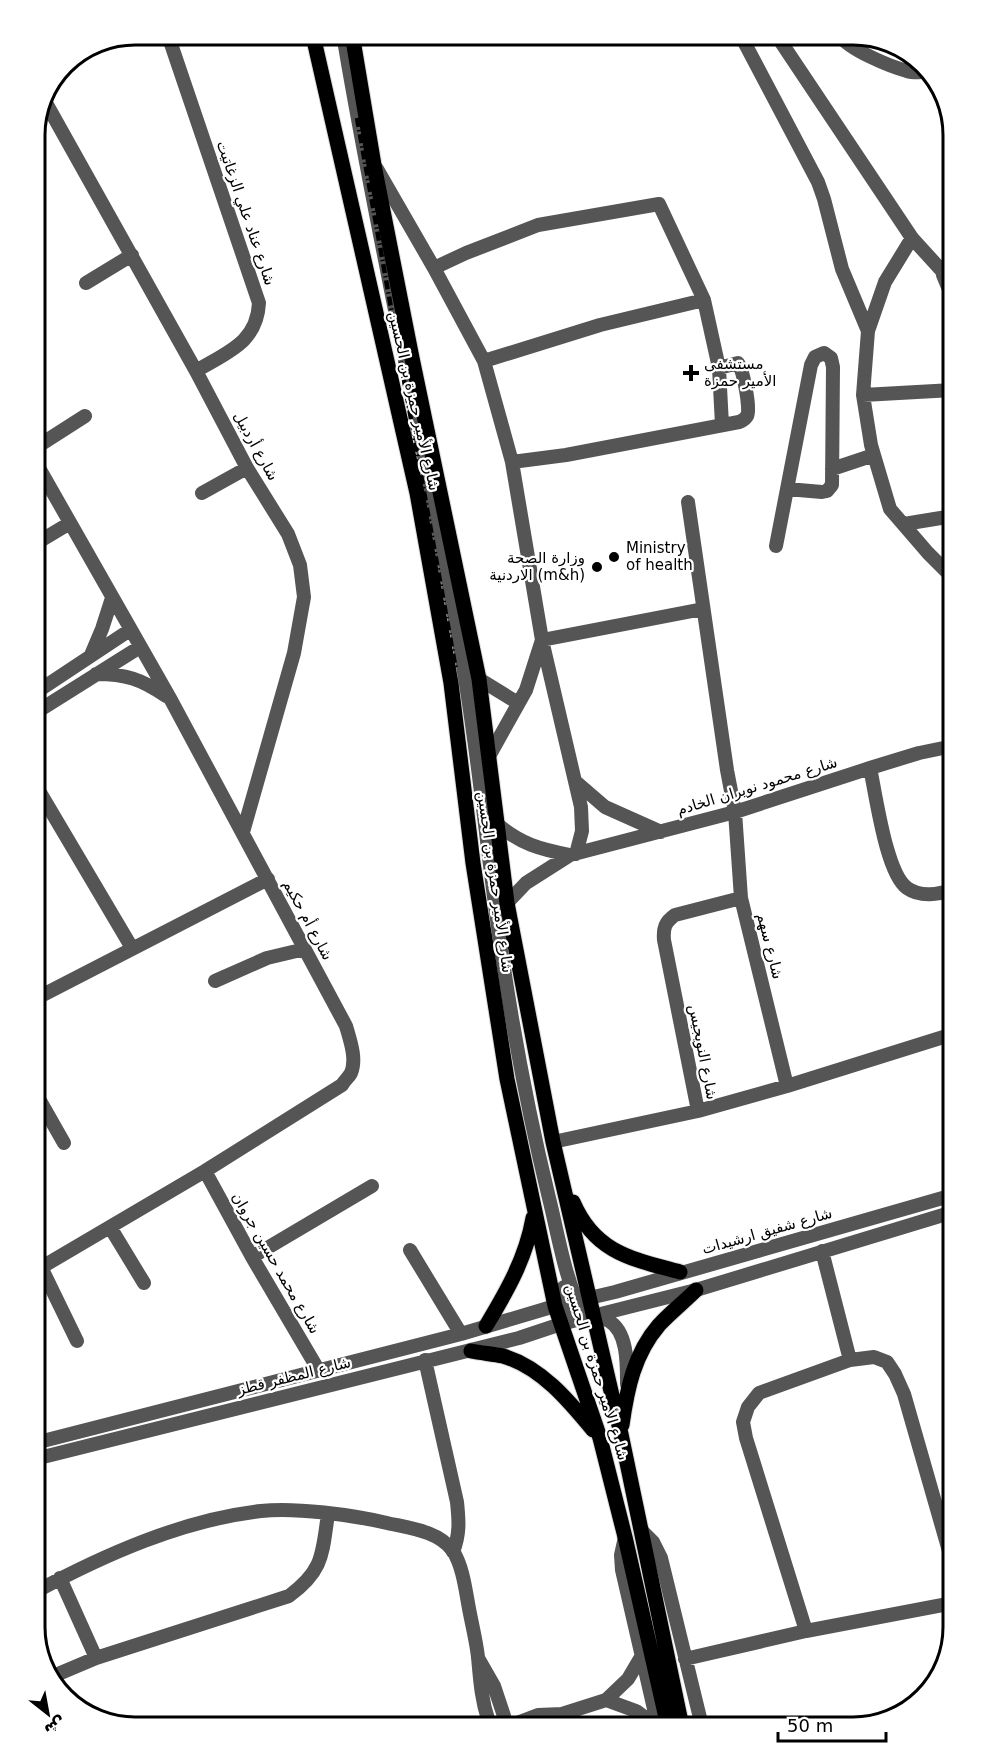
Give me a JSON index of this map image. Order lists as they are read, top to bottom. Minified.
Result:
{"streets":{"main road":["شارع الأمير حمزة بن الحسين"],"street":["شارع عناد علي الزغاتيت","شارع أردبيل","شارع محمود نويران الخادم","شارع أم حكيم","شارع سهم","شارع النويجيس","شارع شفيق ارشيدات","شارع محمد حسين جروان","شارع المظفر قطز"]},"crossings":[["شارع عناد علي الزغاتيت","شارع أردبيل"],["شارع الأمير حمزة بن الحسين","شارع محمود نويران الخادم"],["شارع الأمير حمزة بن الحسين","شارع شفيق ارشيدات"],["شارع الأمير حمزة بن الحسين","شارع المظفر قطز"],["شارع أردبيل","شارع أم حكيم"],["شارع محمود نويران الخادم","شارع سهم"],["شارع أم حكيم","شارع محمد حسين جروان"],["شارع سهم","شارع النويجيس"],["شارع شفيق ارشيدات","شارع المظفر قطز"],["شارع محمد حسين جروان","شارع المظفر قطز"]],"places":{"health":["مستشفى الأمير حمزة"],"other":["Ministry of health","وزارة الصحة الاردنية (m&h)"]},"scale_bar":"50 m","north":"bottom right"}
